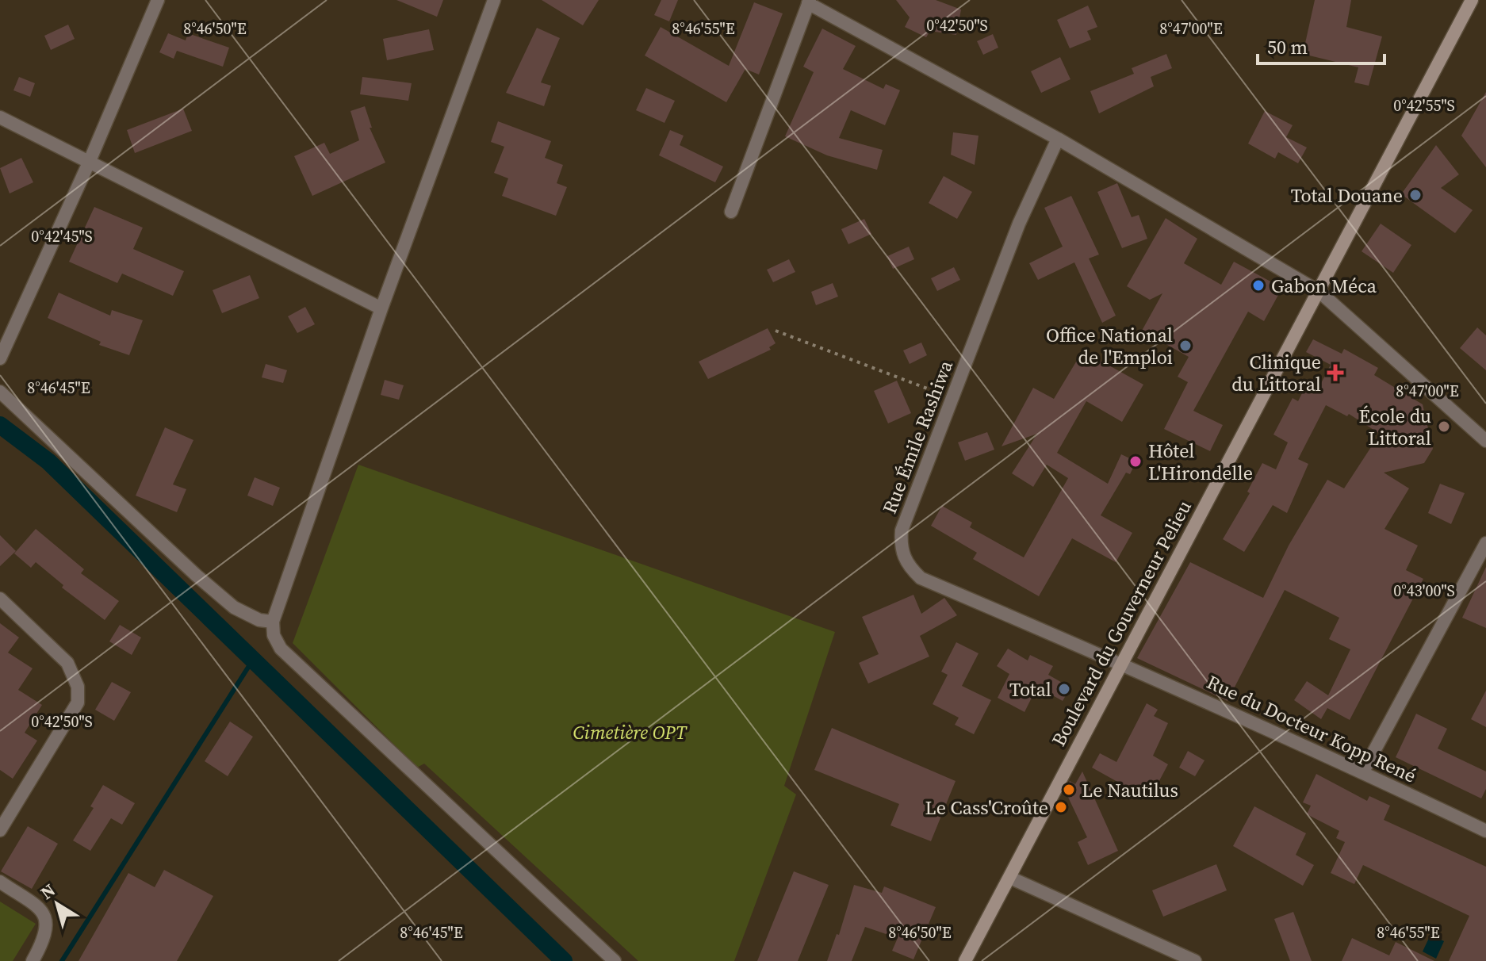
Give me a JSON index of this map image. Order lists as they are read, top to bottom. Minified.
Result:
{"streets":{"street":["Rue Émile Rashiwa","Boulevard du Gouverneur Pelieu","Rue du Docteur Kopp René"]},"crossings":[["Rue Émile Rashiwa","Boulevard du Gouverneur Pelieu"],["Rue Émile Rashiwa","Rue du Docteur Kopp René"],["Boulevard du Gouverneur Pelieu","Rue du Docteur Kopp René"]],"parks":["Cimetière OPT"],"places":{"other":["Total Douane","Gabon Méca","Office National de l'Emploi","École du Littoral","Hôtel L'Hirondelle","Total","Le Nautilus","Le Cass'Croûte"],"health":["Clinique du Littoral"]},"scale_bar":"50 m","north":"top left","coordinates":["0°42'50\"S","8°46'50\"E","8°46'55\"E","8°47'00\"E","0°42'55\"S","0°42'45\"S","8°46'45\"E","0°43'00\"S"]}
